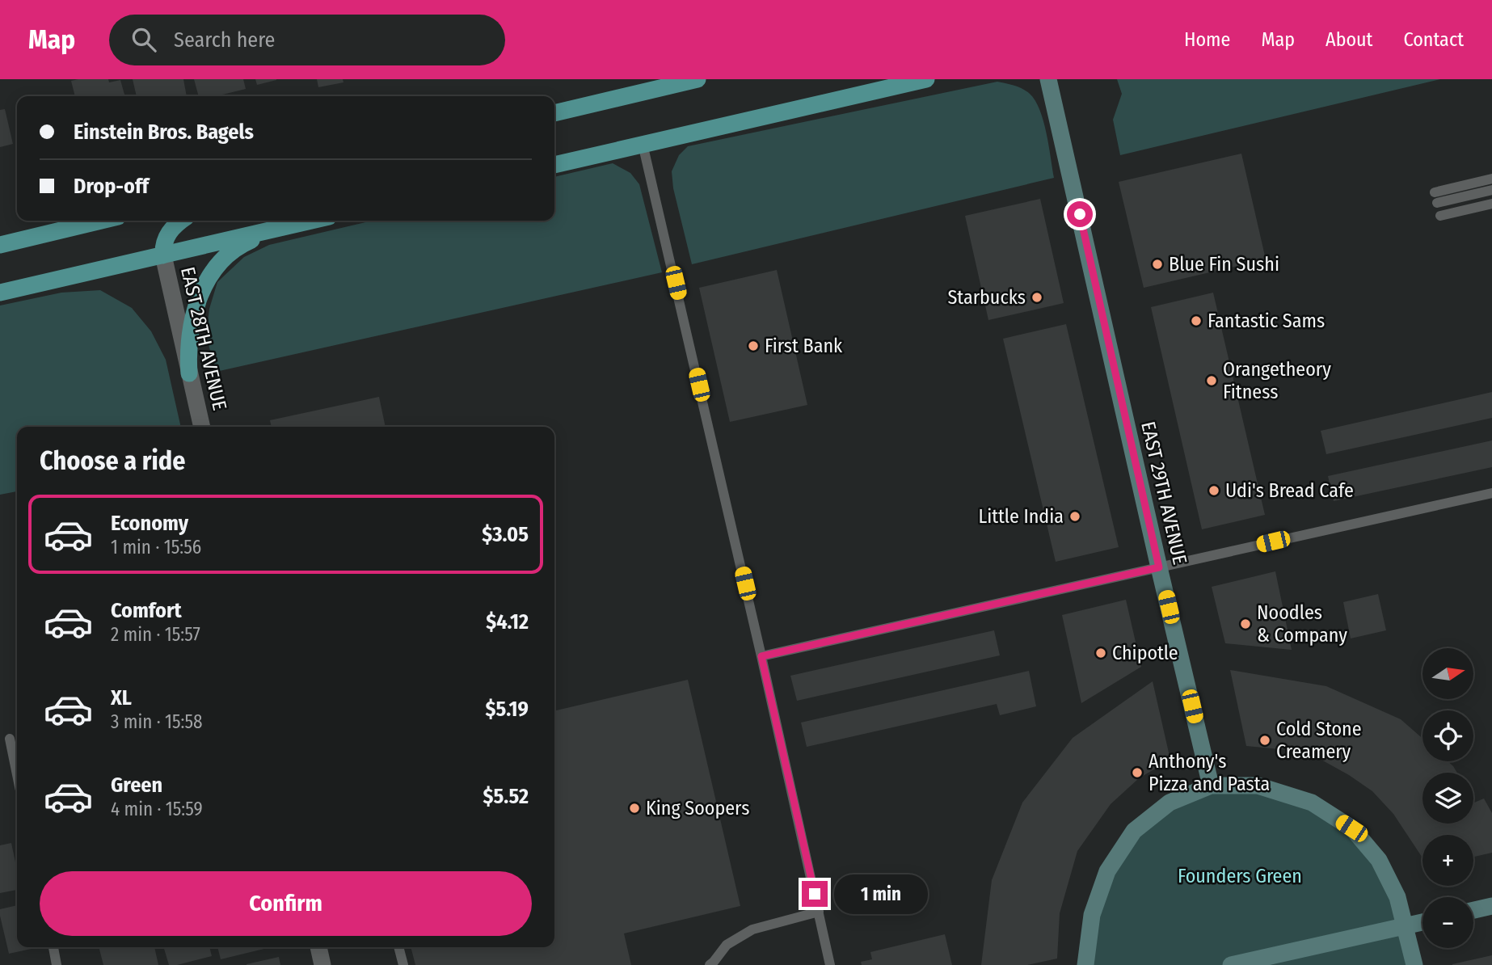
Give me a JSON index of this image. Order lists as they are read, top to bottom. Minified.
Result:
{"streets":{"street":["EAST 28TH AVENUE","EAST 29TH AVENUE"]},"parks":["Founders Green"],"places":["Blue Fin Sushi","Starbucks","Fantastic Sams","First Bank","Orangetheory Fitness","Udi's Bread Cafe","Little India","Noodles & Company","Chipotle","Cold Stone Creamery","Anthony's Pizza and Pasta","King Soopers"],"north":"right","page":{"header":"Map","search":"Search here","nav":["Home","Map","About","Contact"],"banner":["Einstein Bros. Bagels","Drop-off"],"heading":"Choose a ride","list":[{"name":"Economy","note":"1 min · 15:56","value":"$3.05"},{"name":"Comfort","note":"2 min · 15:57","value":"$4.12"},{"name":"XL","note":"3 min · 15:58","value":"$5.19"},{"name":"Green","note":"4 min · 15:59","value":"$5.52"}],"map_buttons":["+","−"],"buttons":"Confirm","bubble":"1 min"}}
